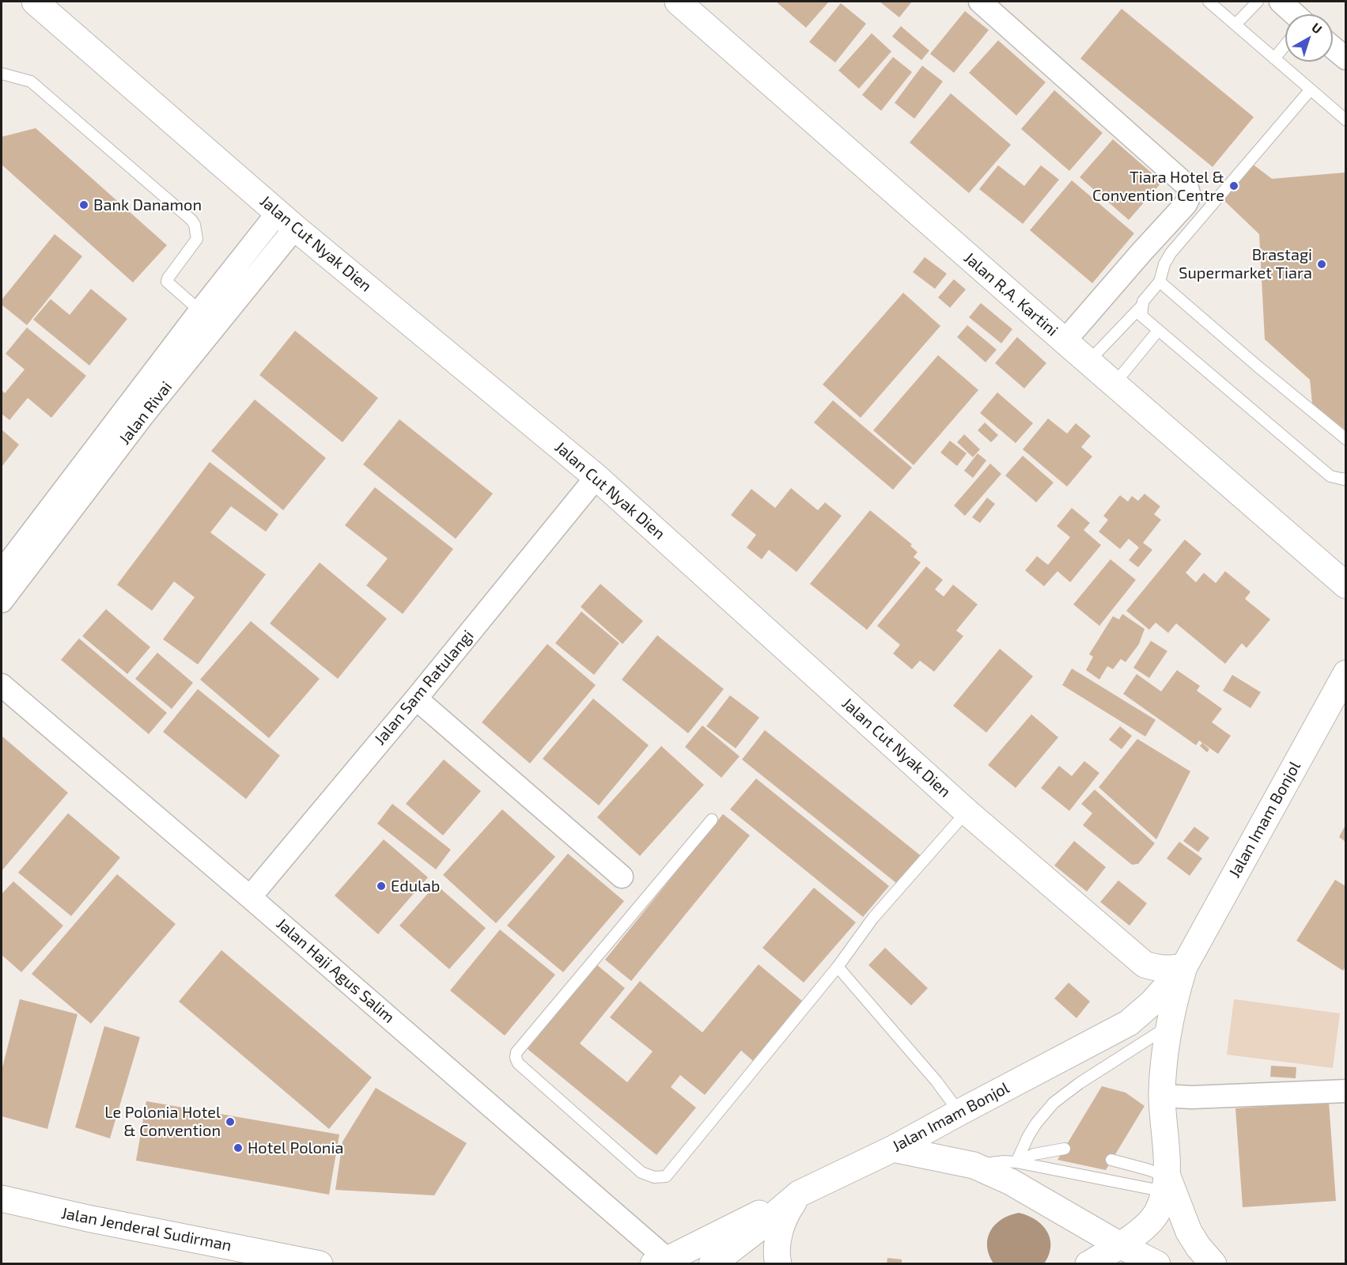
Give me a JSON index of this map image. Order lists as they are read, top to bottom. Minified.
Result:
{"streets":{"street":["Jalan Cut Nyak Dien","Jalan R.A. Kartini","Jalan Rivai","Jalan Sam Ratulangi","Jalan Imam Bonjol","Jalan Haji Agus Salim","Jalan Jenderal Sudirman"]},"crossings":[["Jalan Cut Nyak Dien","Jalan Rivai"],["Jalan Cut Nyak Dien","Jalan Sam Ratulangi"],["Jalan Cut Nyak Dien","Jalan Imam Bonjol"],["Jalan Sam Ratulangi","Jalan Haji Agus Salim"]],"places":["Tiara Hotel & Convention Centre","Bank Danamon","Brastagi Supermarket Tiara","Edulab","Le Polonia Hotel & Convention","Hotel Polonia"],"north":"top right"}
